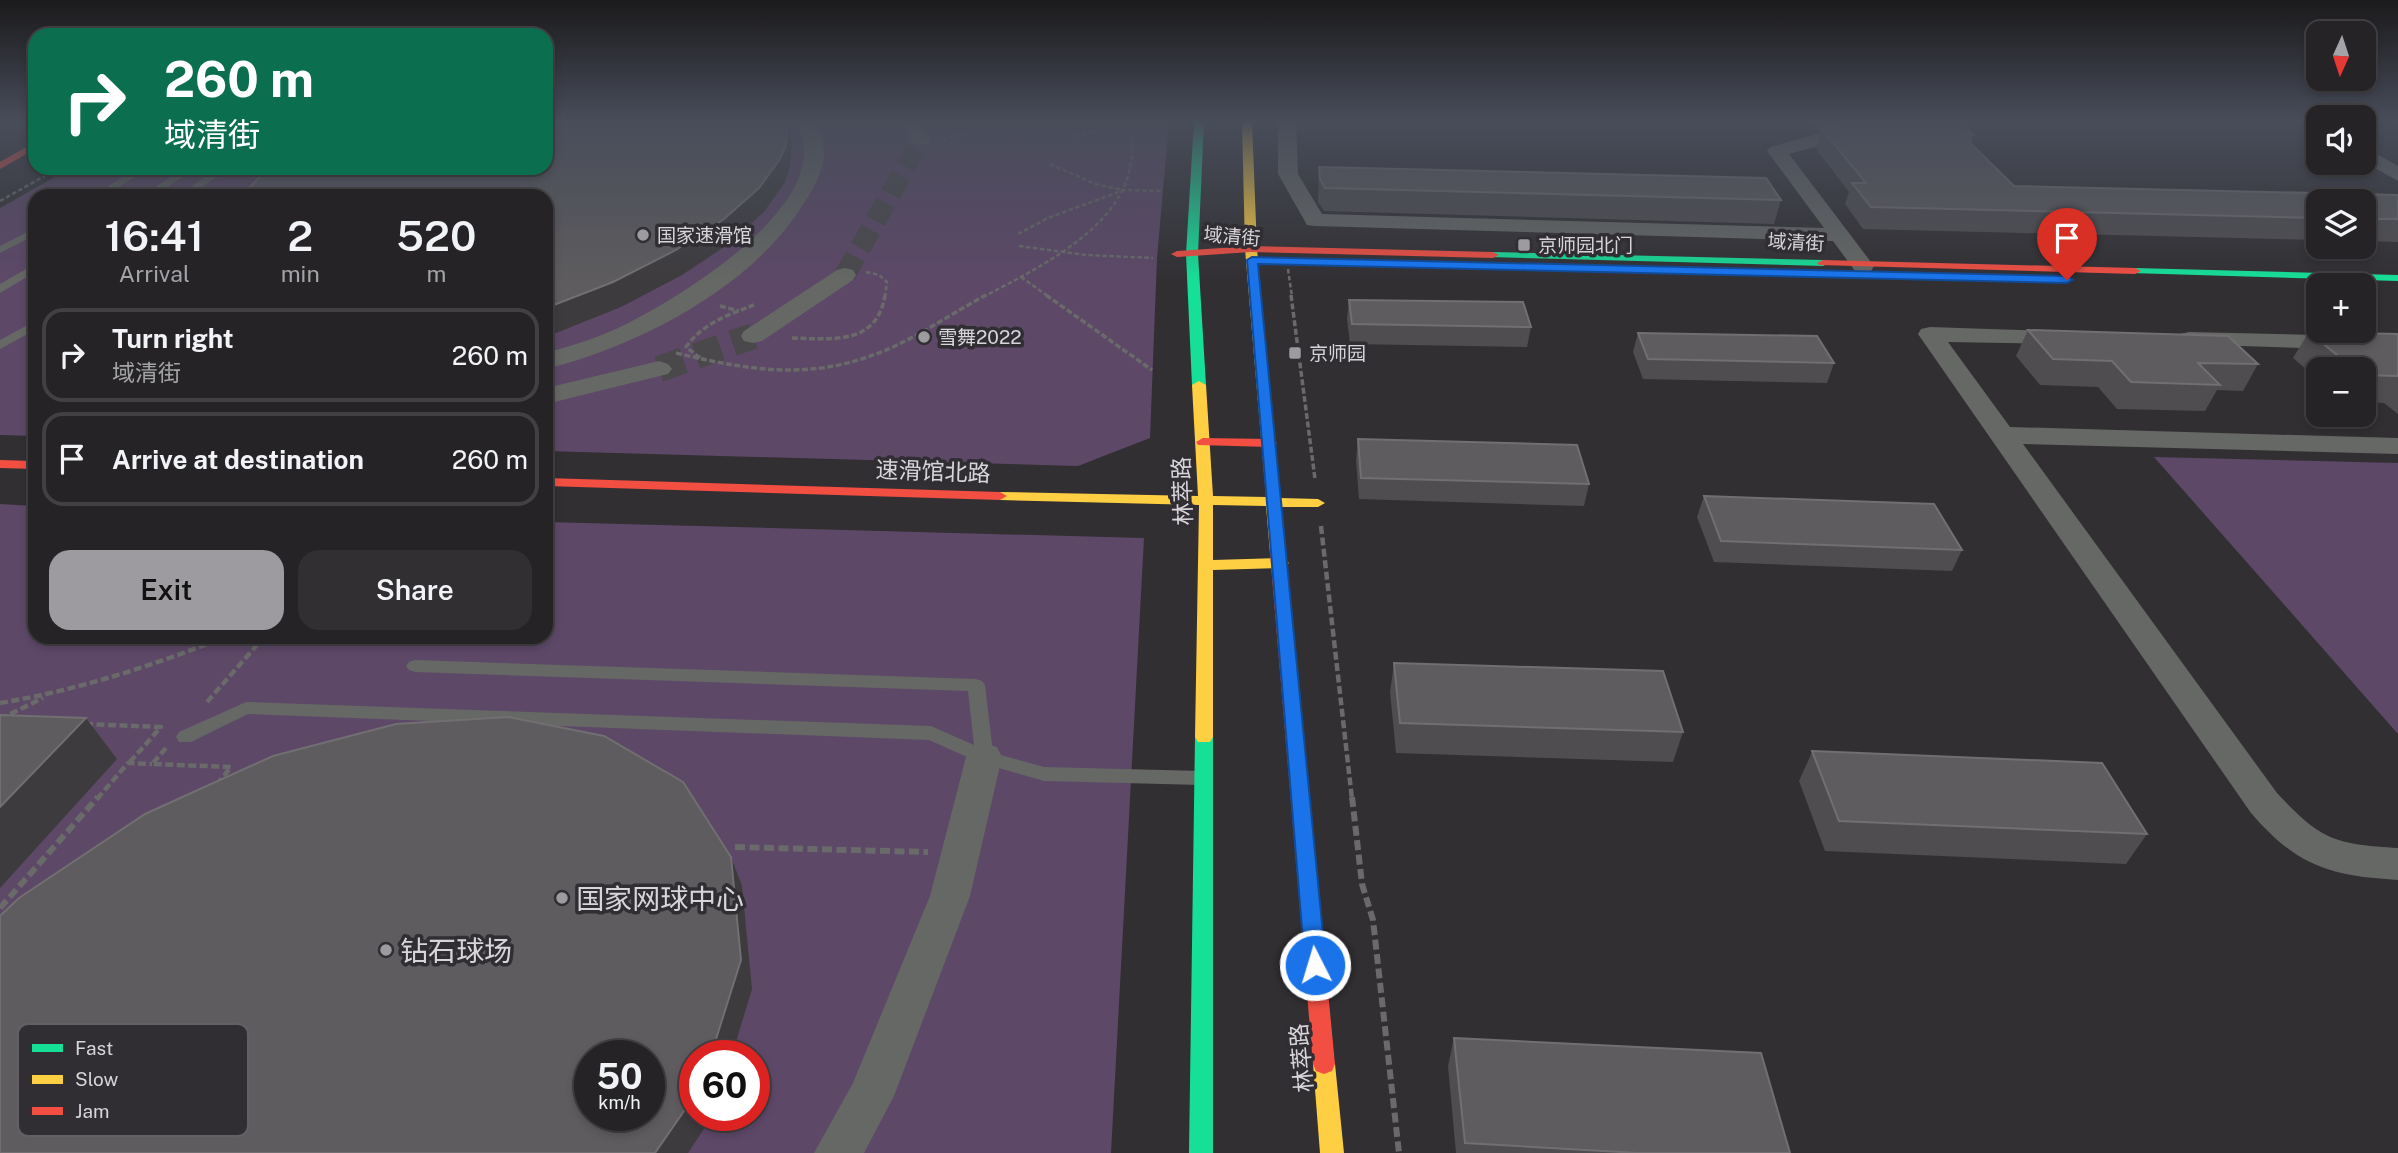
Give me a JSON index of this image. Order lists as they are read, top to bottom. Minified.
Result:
{"streets":{"street":["域清街","速滑馆北路","林萃路"]},"crossings":[["域清街","林萃路"],["速滑馆北路","林萃路"]],"places":{"other":["国家速滑馆","雪舞2022","国家网球中心","钻石球场"],"transit":["京师园北门","京师园"]},"legend":["Fast","Slow","Jam"],"north":"bottom","page":{"map_buttons":["+","−"],"turn":["260 m","域清街"],"eta":["16:41","Arrival","2","min","520","m"],"list":[{"name":"Turn right","note":"域清街","value":"260 m"},{"name":"Arrive at destination","value":"260 m"}],"buttons":["Exit","Share"],"speed":"50 km/h","limit":"60"}}
